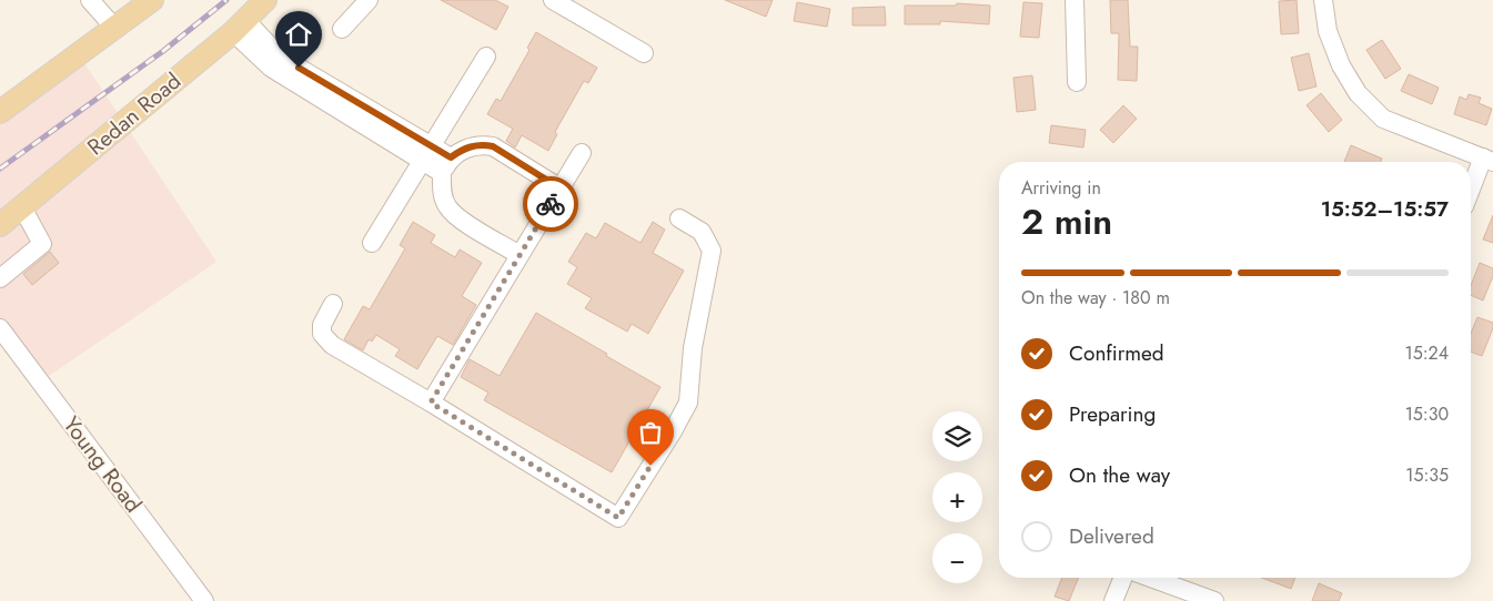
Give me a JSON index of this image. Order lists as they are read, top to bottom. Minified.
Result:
{"streets":{"main road":["Redan Road"],"street":["Young Road"]},"page":{"heading":["2 min","Arriving in","15:52–15:57"],"bar":"On the way · 180 m","list":[["Confirmed","15:24"],["Preparing","15:30"],["On the way","15:35"],"Delivered"],"map_buttons":["+","−"]}}
